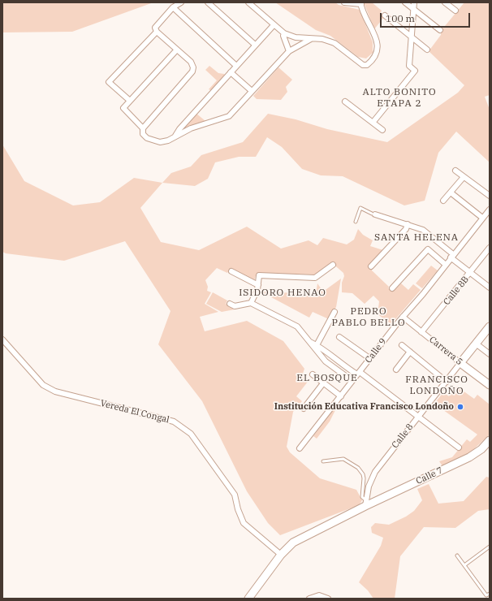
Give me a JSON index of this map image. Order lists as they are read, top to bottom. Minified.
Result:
{"streets":{"main road":["Carrera 5","Calle 8","Calle 7"],"street":["Calle 8B","Calle 9","Vereda El Congal"]},"crossings":[["Calle 8B","Carrera 5"],["Calle 9","Carrera 5"],["Carrera 5","Calle 8"],["Vereda El Congal","Calle 7"],["Calle 8","Calle 7"]],"districts":["ALTO BONITO ETAPA 2","SANTA HELENA","ISIDORO HENAO","PEDRO PABLO BELLO","EL BOSQUE","FRANCISCO LONDOÑO"],"places":["Institución Educativa Francisco Londoño"],"scale_bar":"100 m"}
